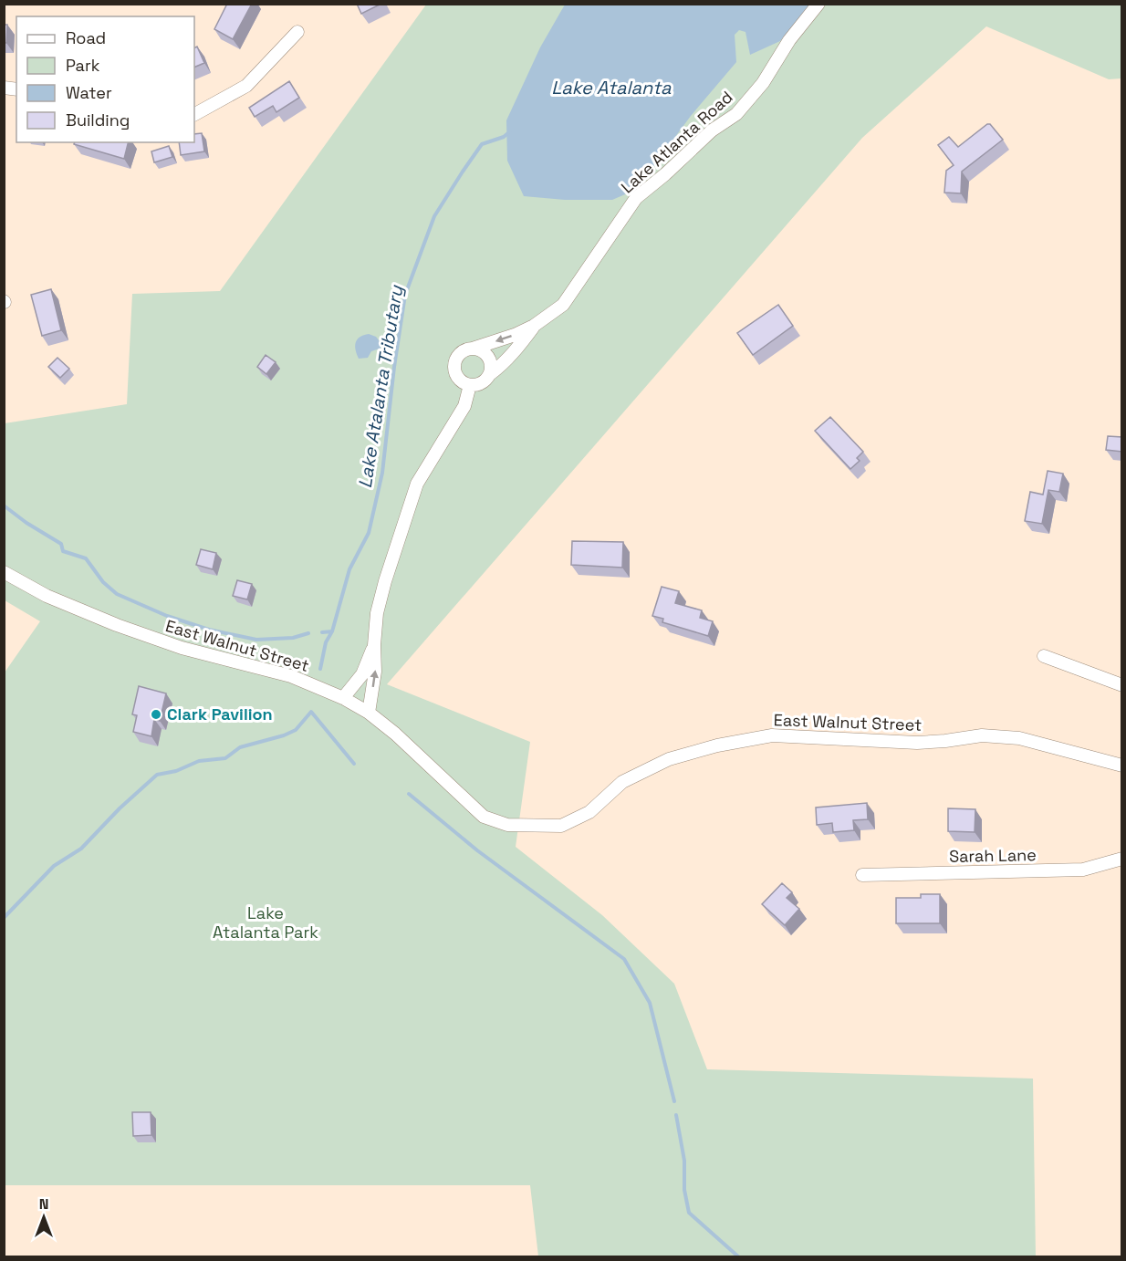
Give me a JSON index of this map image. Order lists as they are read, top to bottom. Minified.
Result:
{"streets":{"street":["Lake Atlanta Road","East Walnut Street","Sarah Lane"]},"water":["Lake Atalanta","Lake Atalanta Tributary"],"parks":["Lake Atalanta Park"],"places":["Clark Pavilion"],"legend":["Road","Park","Water","Building"],"north":"top"}
